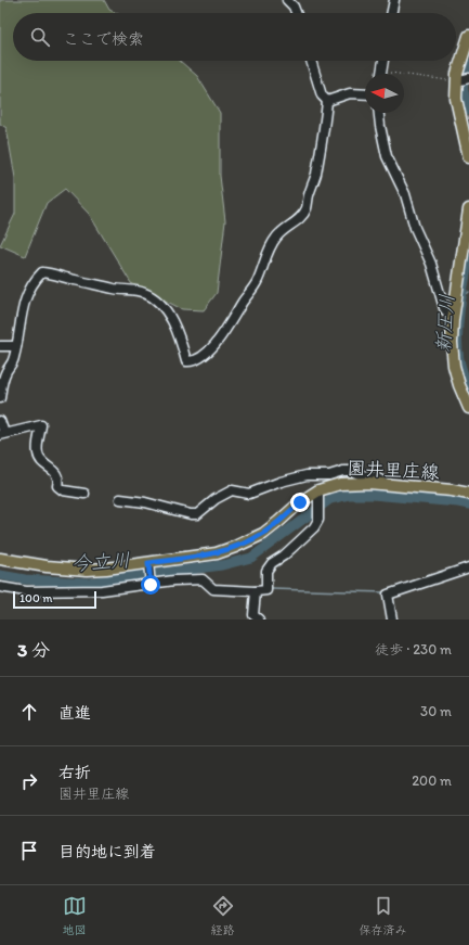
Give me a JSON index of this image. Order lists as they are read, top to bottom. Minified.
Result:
{"streets":{"main road":["園井里庄線"]},"water":["新圧川","今立川"],"scale_bar":"100 m","north":"left","page":{"search":"ここで検索","scale":"100 m","heading":["3 分","徒歩 · 230 m"],"list":[["直進","30 m"],["右折","園井里庄線","200 m"],"目的地に到着"],"nav":["地図","経路","保存済み"]}}
